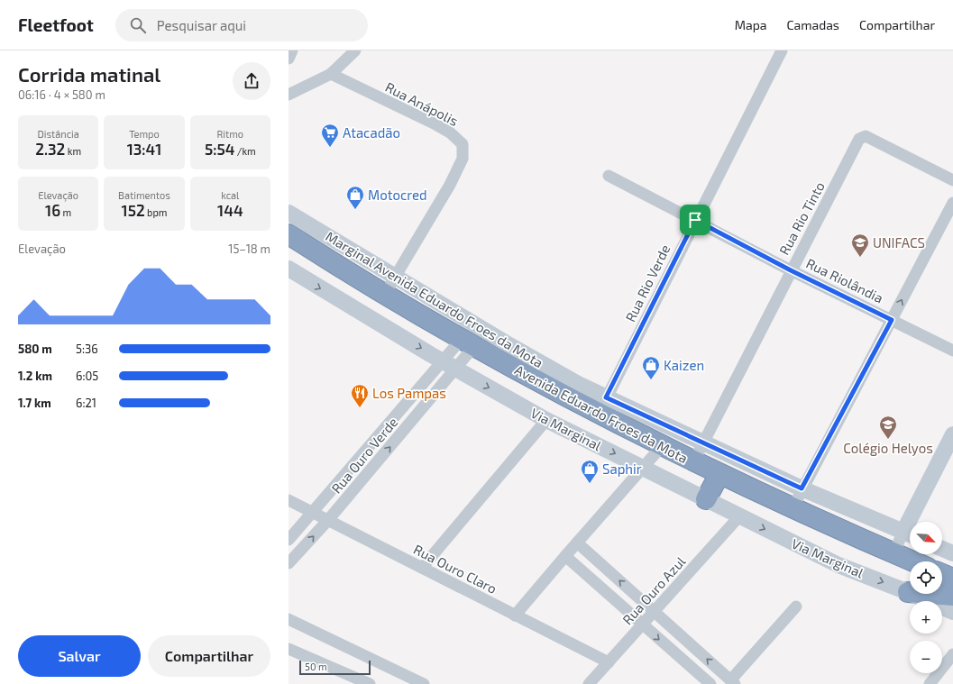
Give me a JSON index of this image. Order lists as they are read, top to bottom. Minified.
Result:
{"streets":{"highway":["Avenida Eduardo Froes da Mota"],"street":["Rua Anápolis","Rua Rio Tinto","Rua Riolândia","Rua Rio Verde","Marginal Avenida Eduardo Froes da Mota","Via Marginal","Rua Ouro Verde","Rua Ouro Claro","Rua Ouro Azul"]},"crossings":[["Rua Anápolis","Marginal Avenida Eduardo Froes da Mota"],["Rua Anápolis","Avenida Eduardo Froes da Mota"],["Rua Rio Tinto","Rua Riolândia"],["Rua Rio Tinto","Marginal Avenida Eduardo Froes da Mota"],["Rua Rio Tinto","Avenida Eduardo Froes da Mota"],["Rua Riolândia","Rua Rio Verde"],["Rua Rio Verde","Marginal Avenida Eduardo Froes da Mota"],["Rua Rio Verde","Avenida Eduardo Froes da Mota"],["Marginal Avenida Eduardo Froes da Mota","Avenida Eduardo Froes da Mota"],["Avenida Eduardo Froes da Mota","Rua Ouro Verde"],["Via Marginal","Rua Ouro Verde"],["Via Marginal","Rua Ouro Azul"],["Rua Ouro Verde","Rua Ouro Claro"],["Rua Ouro Claro","Rua Ouro Azul"]],"one_way":["Via Marginal"],"places":{"supermarket":["Atacadão"],"shop":["Motocred","Kaizen","Saphir"],"school or university":["UNIFACS","Colégio Helyos"],"restaurant":["Los Pampas"]},"scale_bar":"50 m","north":"bottom right","page":{"header":"Fleetfoot","search":"Pesquisar aqui","nav":["Mapa","Camadas","Compartilhar"],"heading":["Corrida matinal","06:16 · 4 × 580 m"],"stats":[["Distância","2.32 km"],["Tempo","13:41"],["Ritmo","5:54 /km"],["Elevação","16 m"],["Batimentos","152 bpm"],["kcal","144"]],"chart":["Elevação","15–18 m"],"list":[{"name":"580 m","note":"5:36"},{"name":"1.2 km","note":"6:05"},{"name":"1.7 km","note":"6:21"}],"map_buttons":["+","−"],"buttons":["Salvar","Compartilhar"],"scale":"50 m"}}
